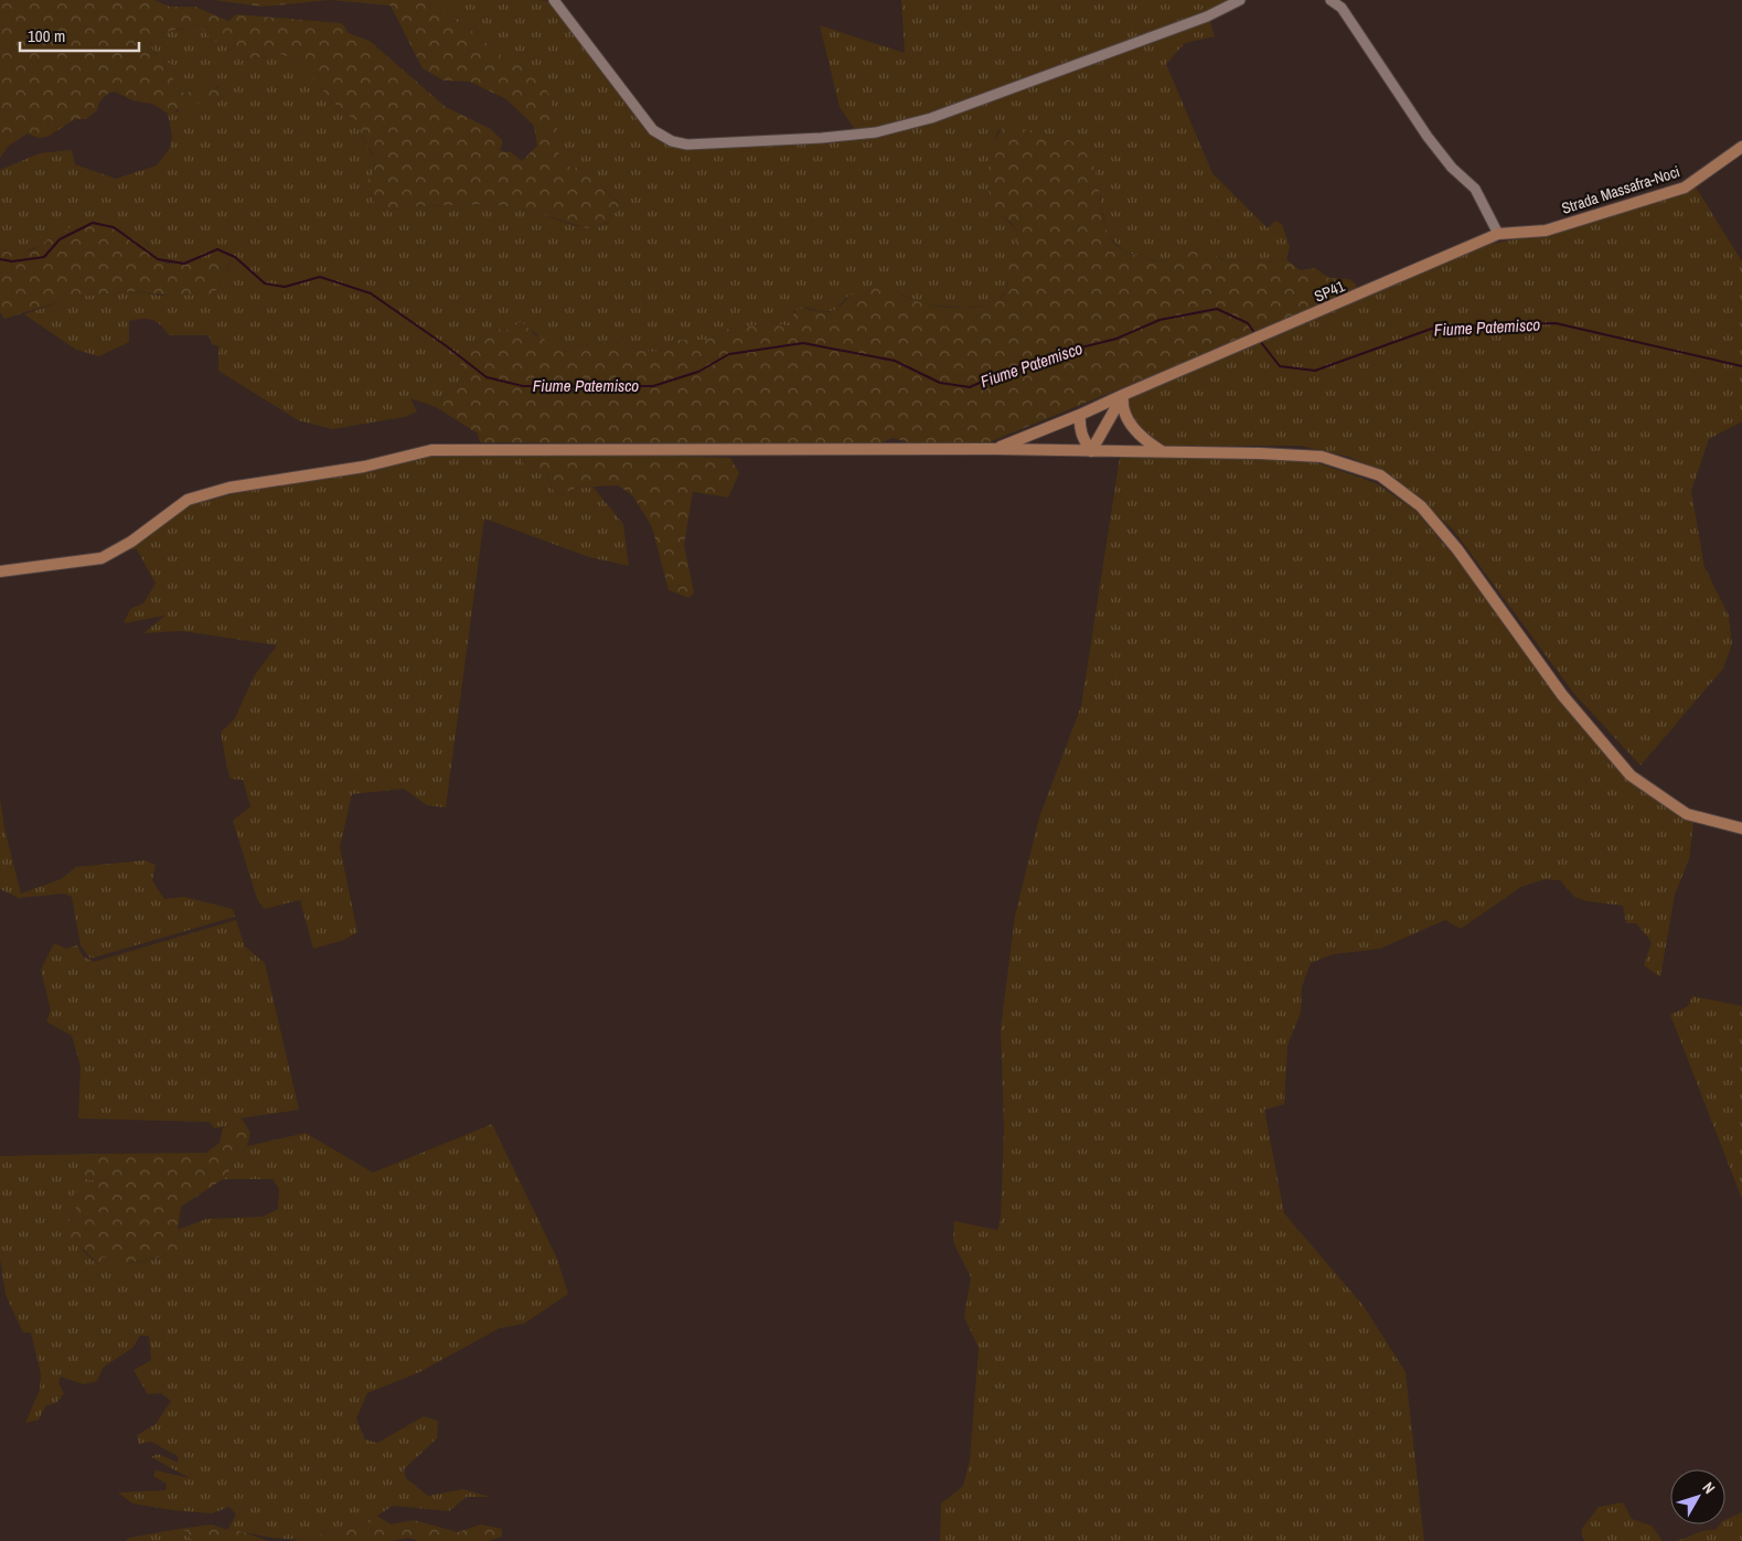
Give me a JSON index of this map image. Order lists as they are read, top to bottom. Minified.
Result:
{"streets":{"main road":["Strada Massafra-Noci","SP41"]},"crossings":[["Strada Massafra-Noci","SP41"]],"water":["Fiume Patemisco"],"scale_bar":"100 m","north":"top right"}
